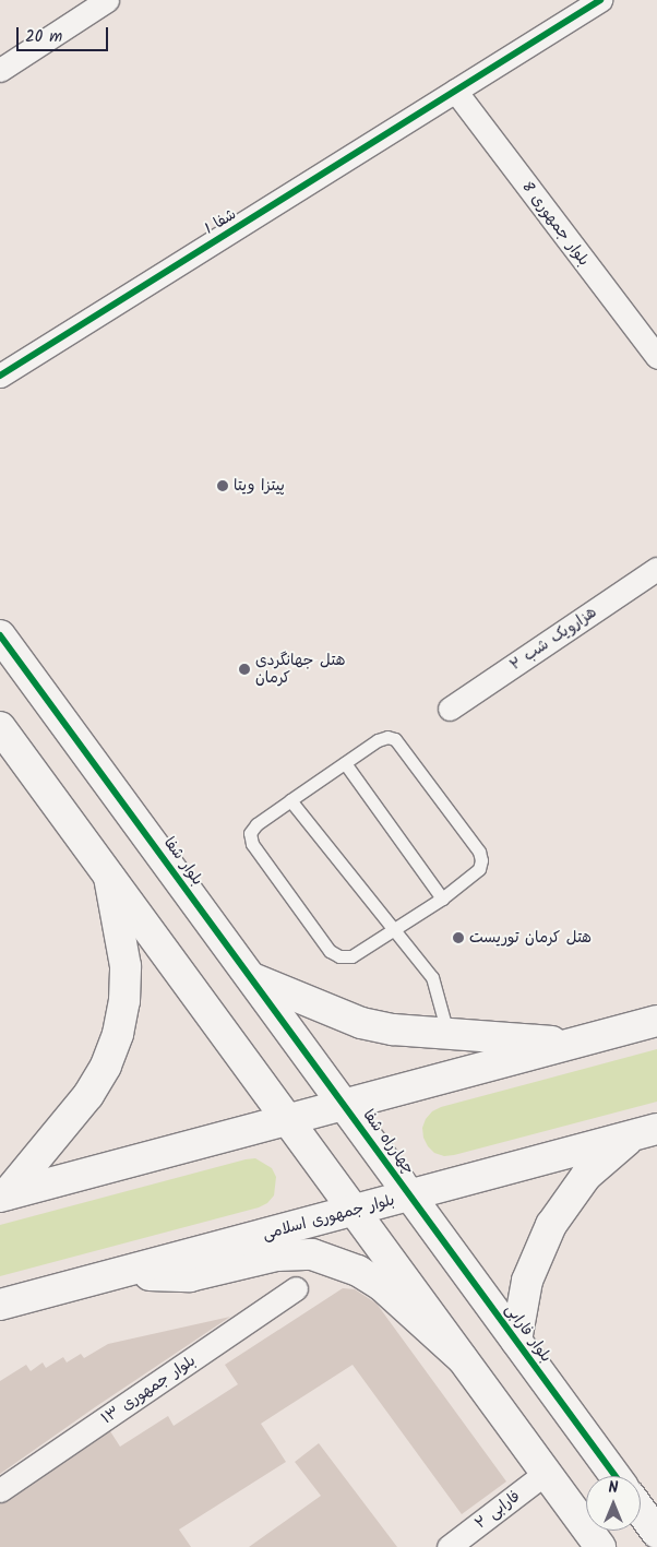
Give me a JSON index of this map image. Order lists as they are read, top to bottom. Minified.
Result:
{"streets":{"main road":["بلوار شفا","چهارراه شفا","بلوار جمهوری اسلامی","بلوار فارابی"],"street":["شفا 1","بلوار جمهوری 8","هزارویک شب ۲","بلوار جمهوری ۱۳","فارابی ۲"]},"crossings":[["شفا 1","بلوار جمهوری 8"],["بلوار شفا","چهارراه شفا"],["چهارراه شفا","بلوار جمهوری اسلامی"],["چهارراه شفا","بلوار فارابی"],["بلوار جمهوری اسلامی","بلوار فارابی"]],"places":["پیتزا ویتا","هتل جهانگردی کرمان","هتل کرمان توریست"],"scale_bar":"20 m","north":"top"}
